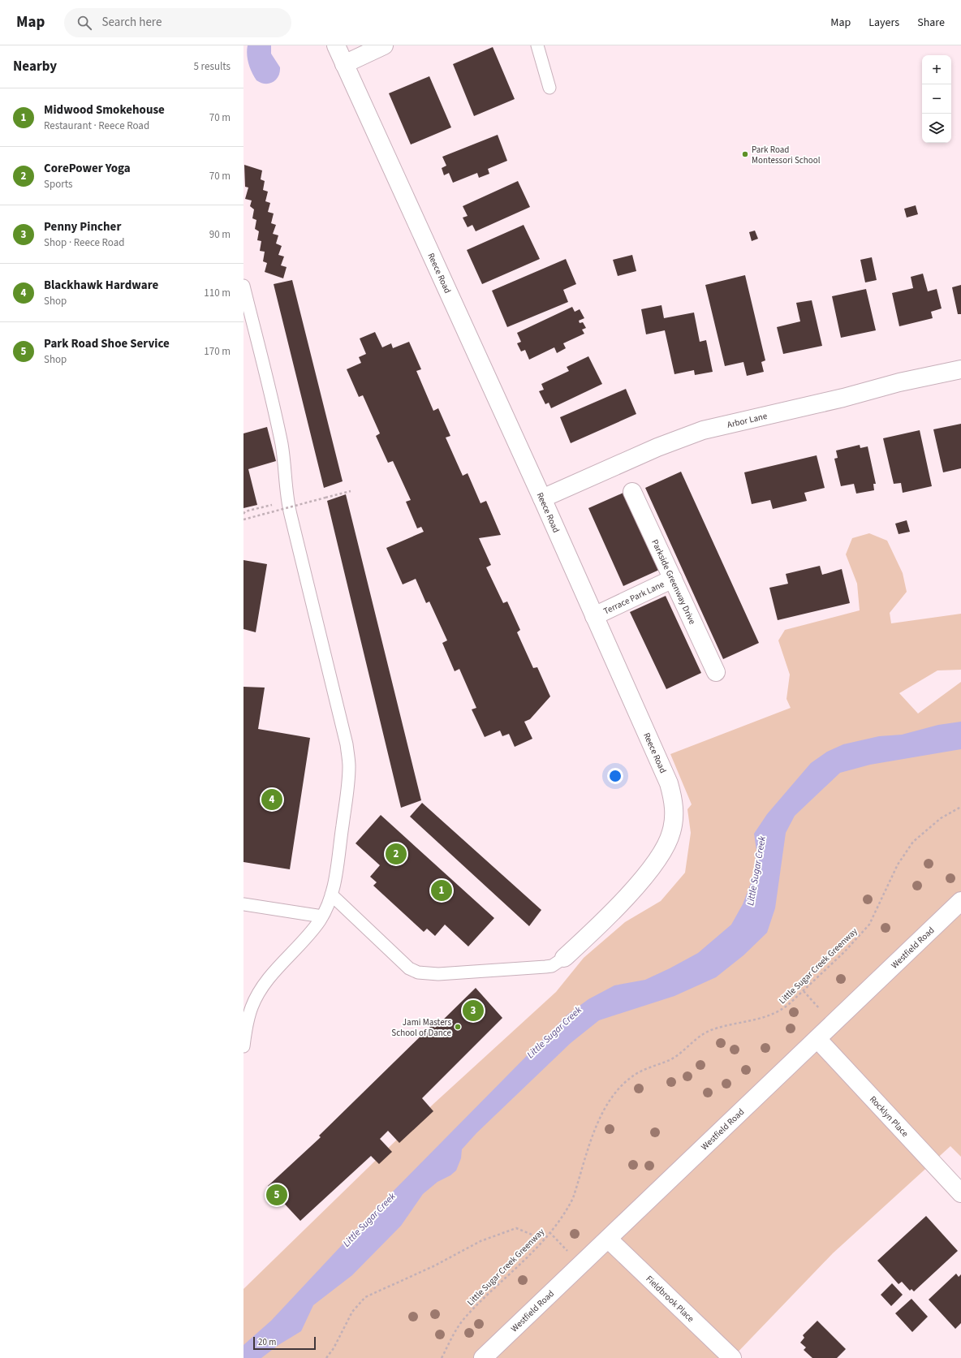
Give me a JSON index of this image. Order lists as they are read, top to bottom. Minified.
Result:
{"streets":{"street":["Reece Road","Arbor Lane","Parkside Greenway Drive","Terrace Park Lane","Westfield Road","Rocklyn Place","Fieldbrook Place"],"path":["Little Sugar Creek Greenway"]},"crossings":[["Reece Road","Arbor Lane"],["Reece Road","Terrace Park Lane"],["Parkside Greenway Drive","Terrace Park Lane"],["Westfield Road","Rocklyn Place"],["Westfield Road","Fieldbrook Place"]],"water":["Little Sugar Creek"],"places":["Park Road Montessori School","Jami Masters School of Dance"],"scale_bar":"20 m","page":{"header":"Map","search":"Search here","nav":["Map","Layers","Share"],"heading":["Nearby","5 results"],"map_buttons":["+","−"],"list":[{"mark":"1","name":"Midwood Smokehouse","note":"Restaurant · Reece Road","value":"70 m"},{"mark":"2","name":"CorePower Yoga","note":"Sports","value":"70 m"},{"mark":"3","name":"Penny Pincher","note":"Shop · Reece Road","value":"90 m"},{"mark":"4","name":"Blackhawk Hardware","note":"Shop","value":"110 m"},{"mark":"5","name":"Park Road Shoe Service","note":"Shop","value":"170 m"}],"pins":["4","2","1","3","5"],"scale":"20 m"}}
